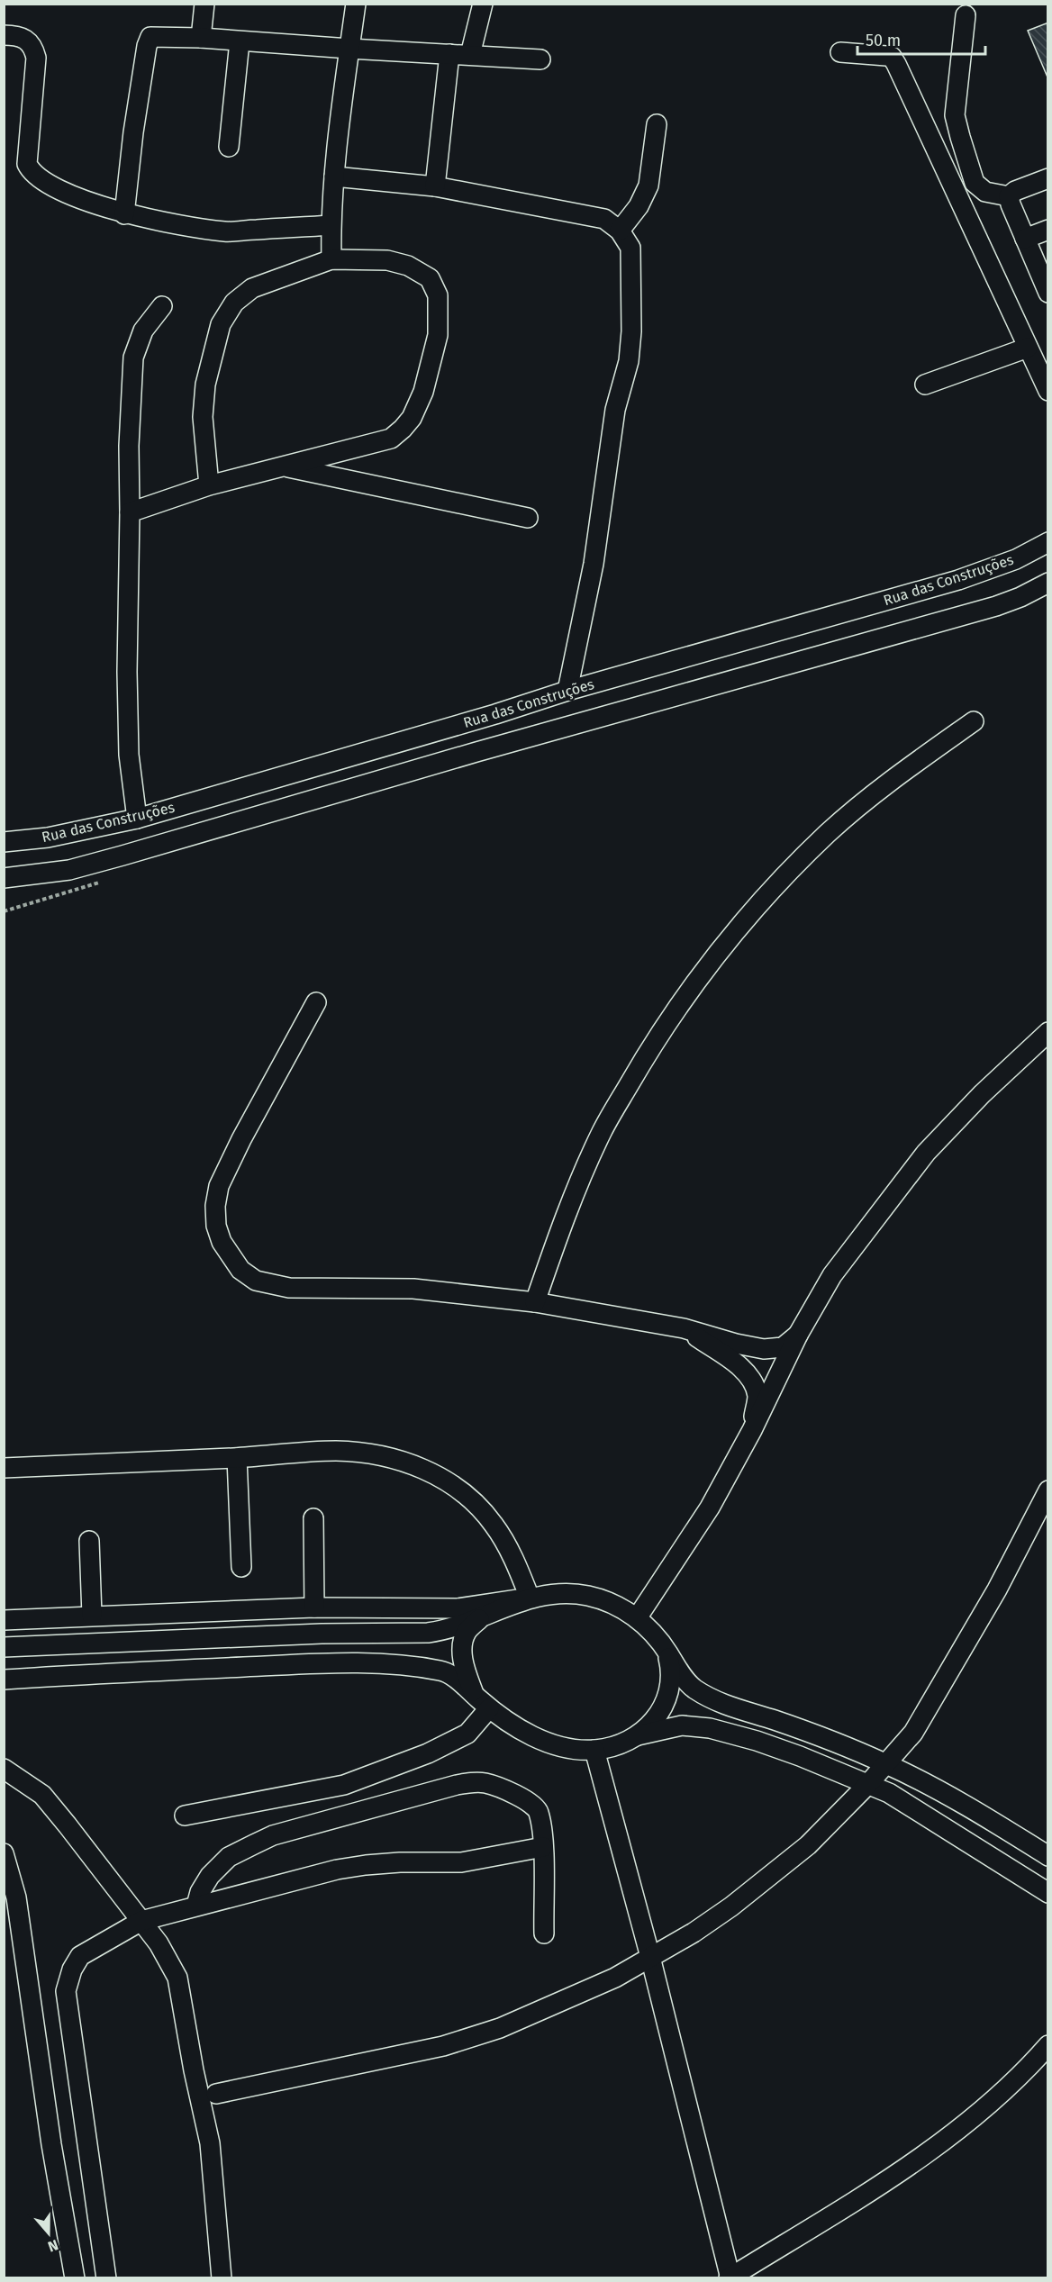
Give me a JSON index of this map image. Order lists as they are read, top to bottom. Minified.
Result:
{"streets":{"street":["Rua das Construções"]},"scale_bar":"50 m","north":"bottom"}
